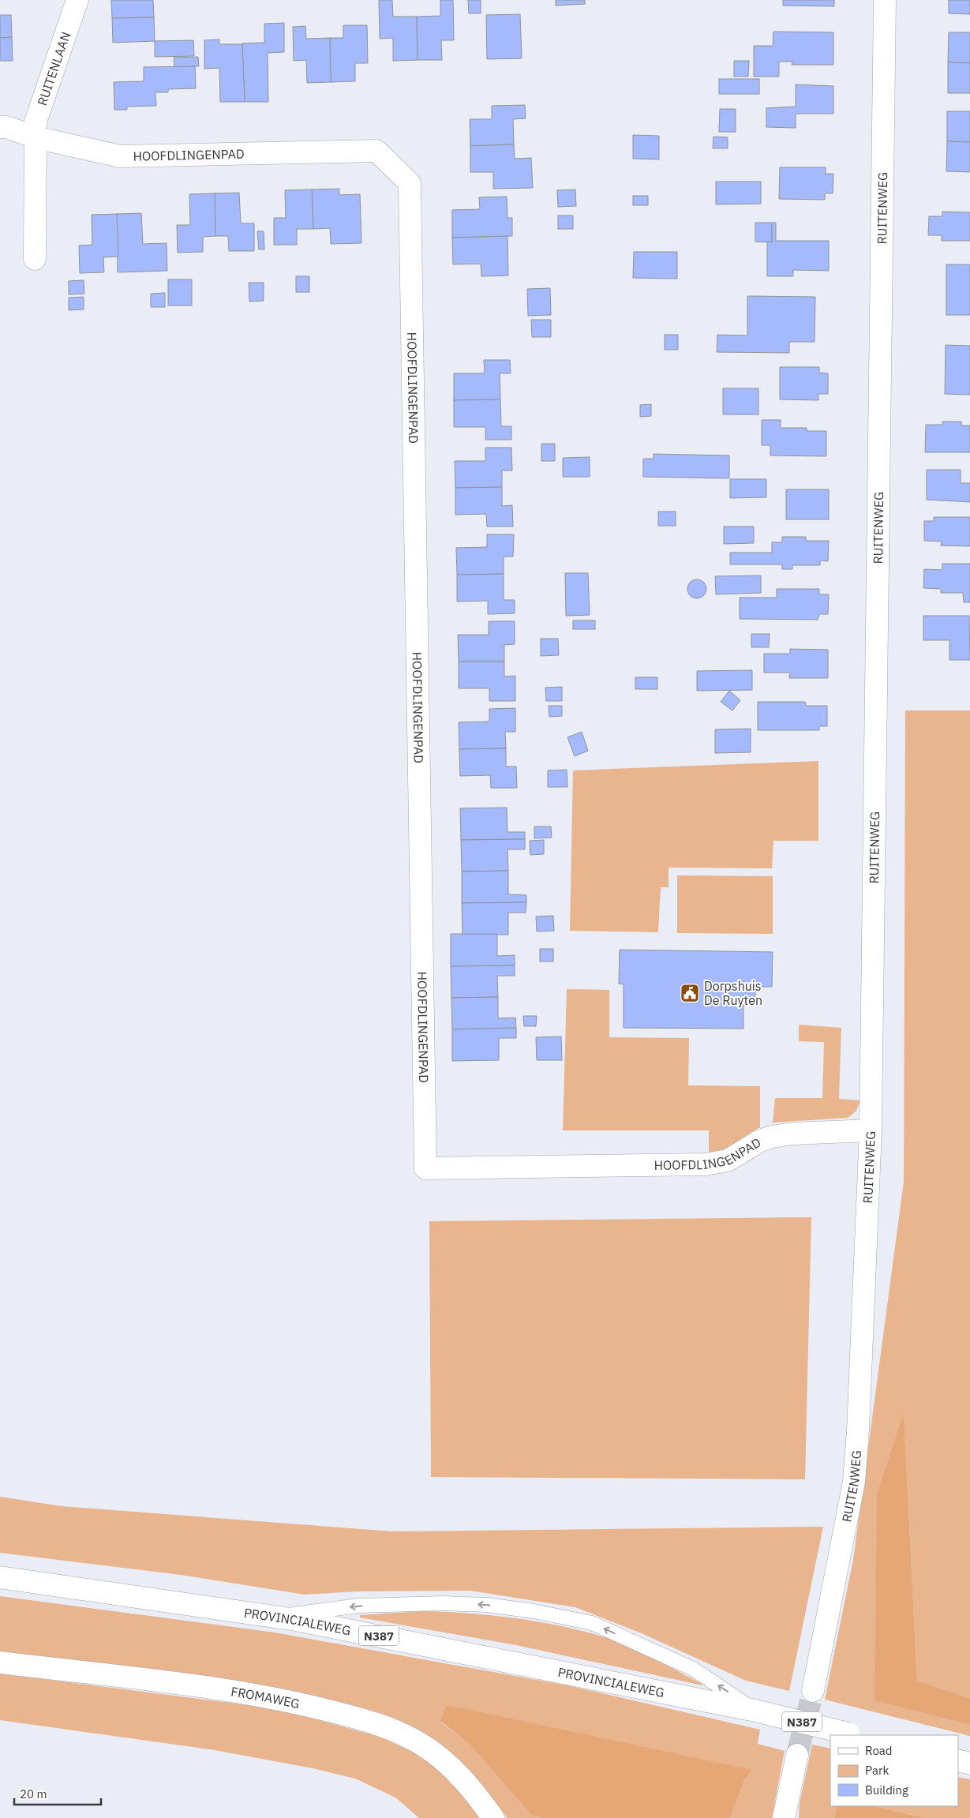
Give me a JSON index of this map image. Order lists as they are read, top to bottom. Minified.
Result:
{"streets":{"main road":["RUITENLAAN","HOOFDLINGENPAD","RUITENWEG","PROVINCIALEWEG","N387","FROMAWEG"]},"crossings":[["RUITENLAAN","HOOFDLINGENPAD"],["HOOFDLINGENPAD","RUITENWEG"],["PROVINCIALEWEG","N387"]],"places":{"public building":["Dorpshuis De Ruyten"]},"legend":["Road","Park","Building"],"scale_bar":"20 m"}
